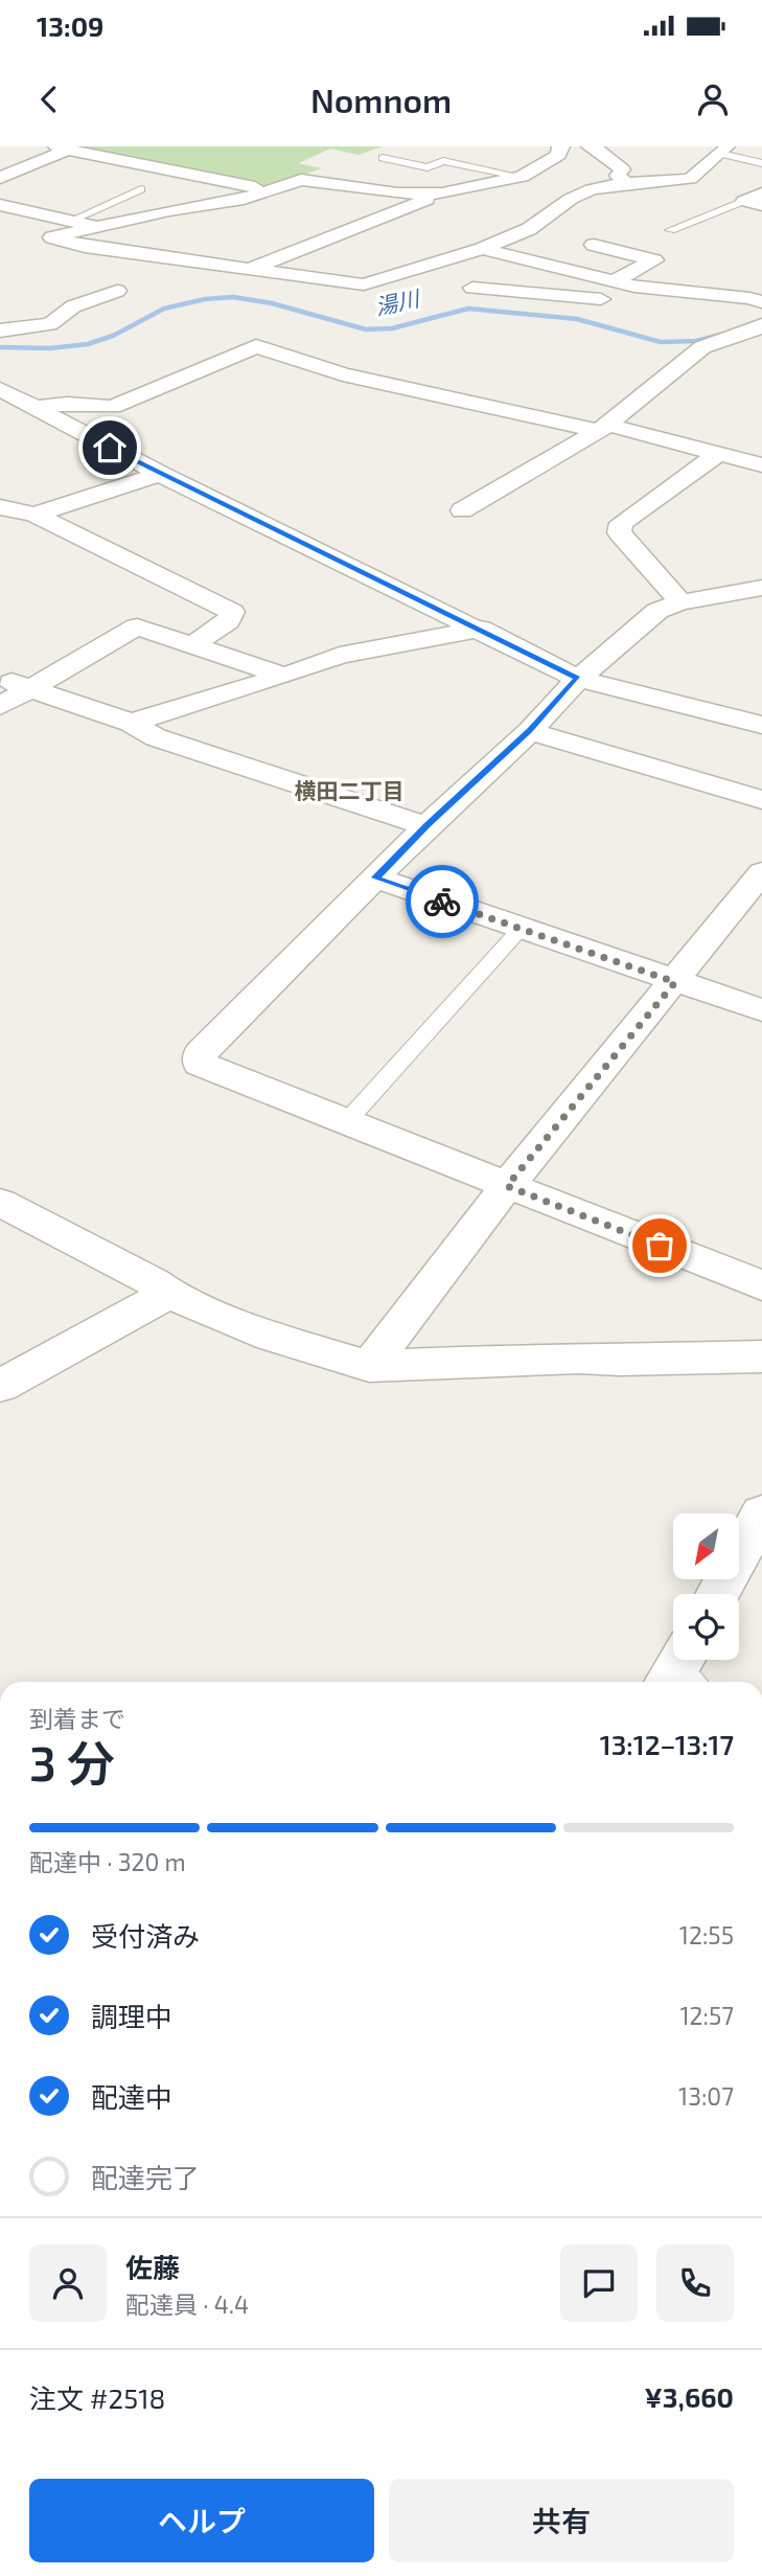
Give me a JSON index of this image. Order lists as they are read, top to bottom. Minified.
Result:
{"districts":["横田二丁目"],"water":["湯川"],"north":"bottom left","page":{"status":"13:09","header":"Nomnom","heading":["3 分","到着まで","13:12–13:17"],"panel":["佐藤","配達員 · 4.4","注文 #2518","¥3,660"],"bar":"配達中 · 320 m","list":[["受付済み","12:55"],["調理中","12:57"],["配達中","13:07"],"配達完了"],"buttons":["ヘルプ","共有"]}}
